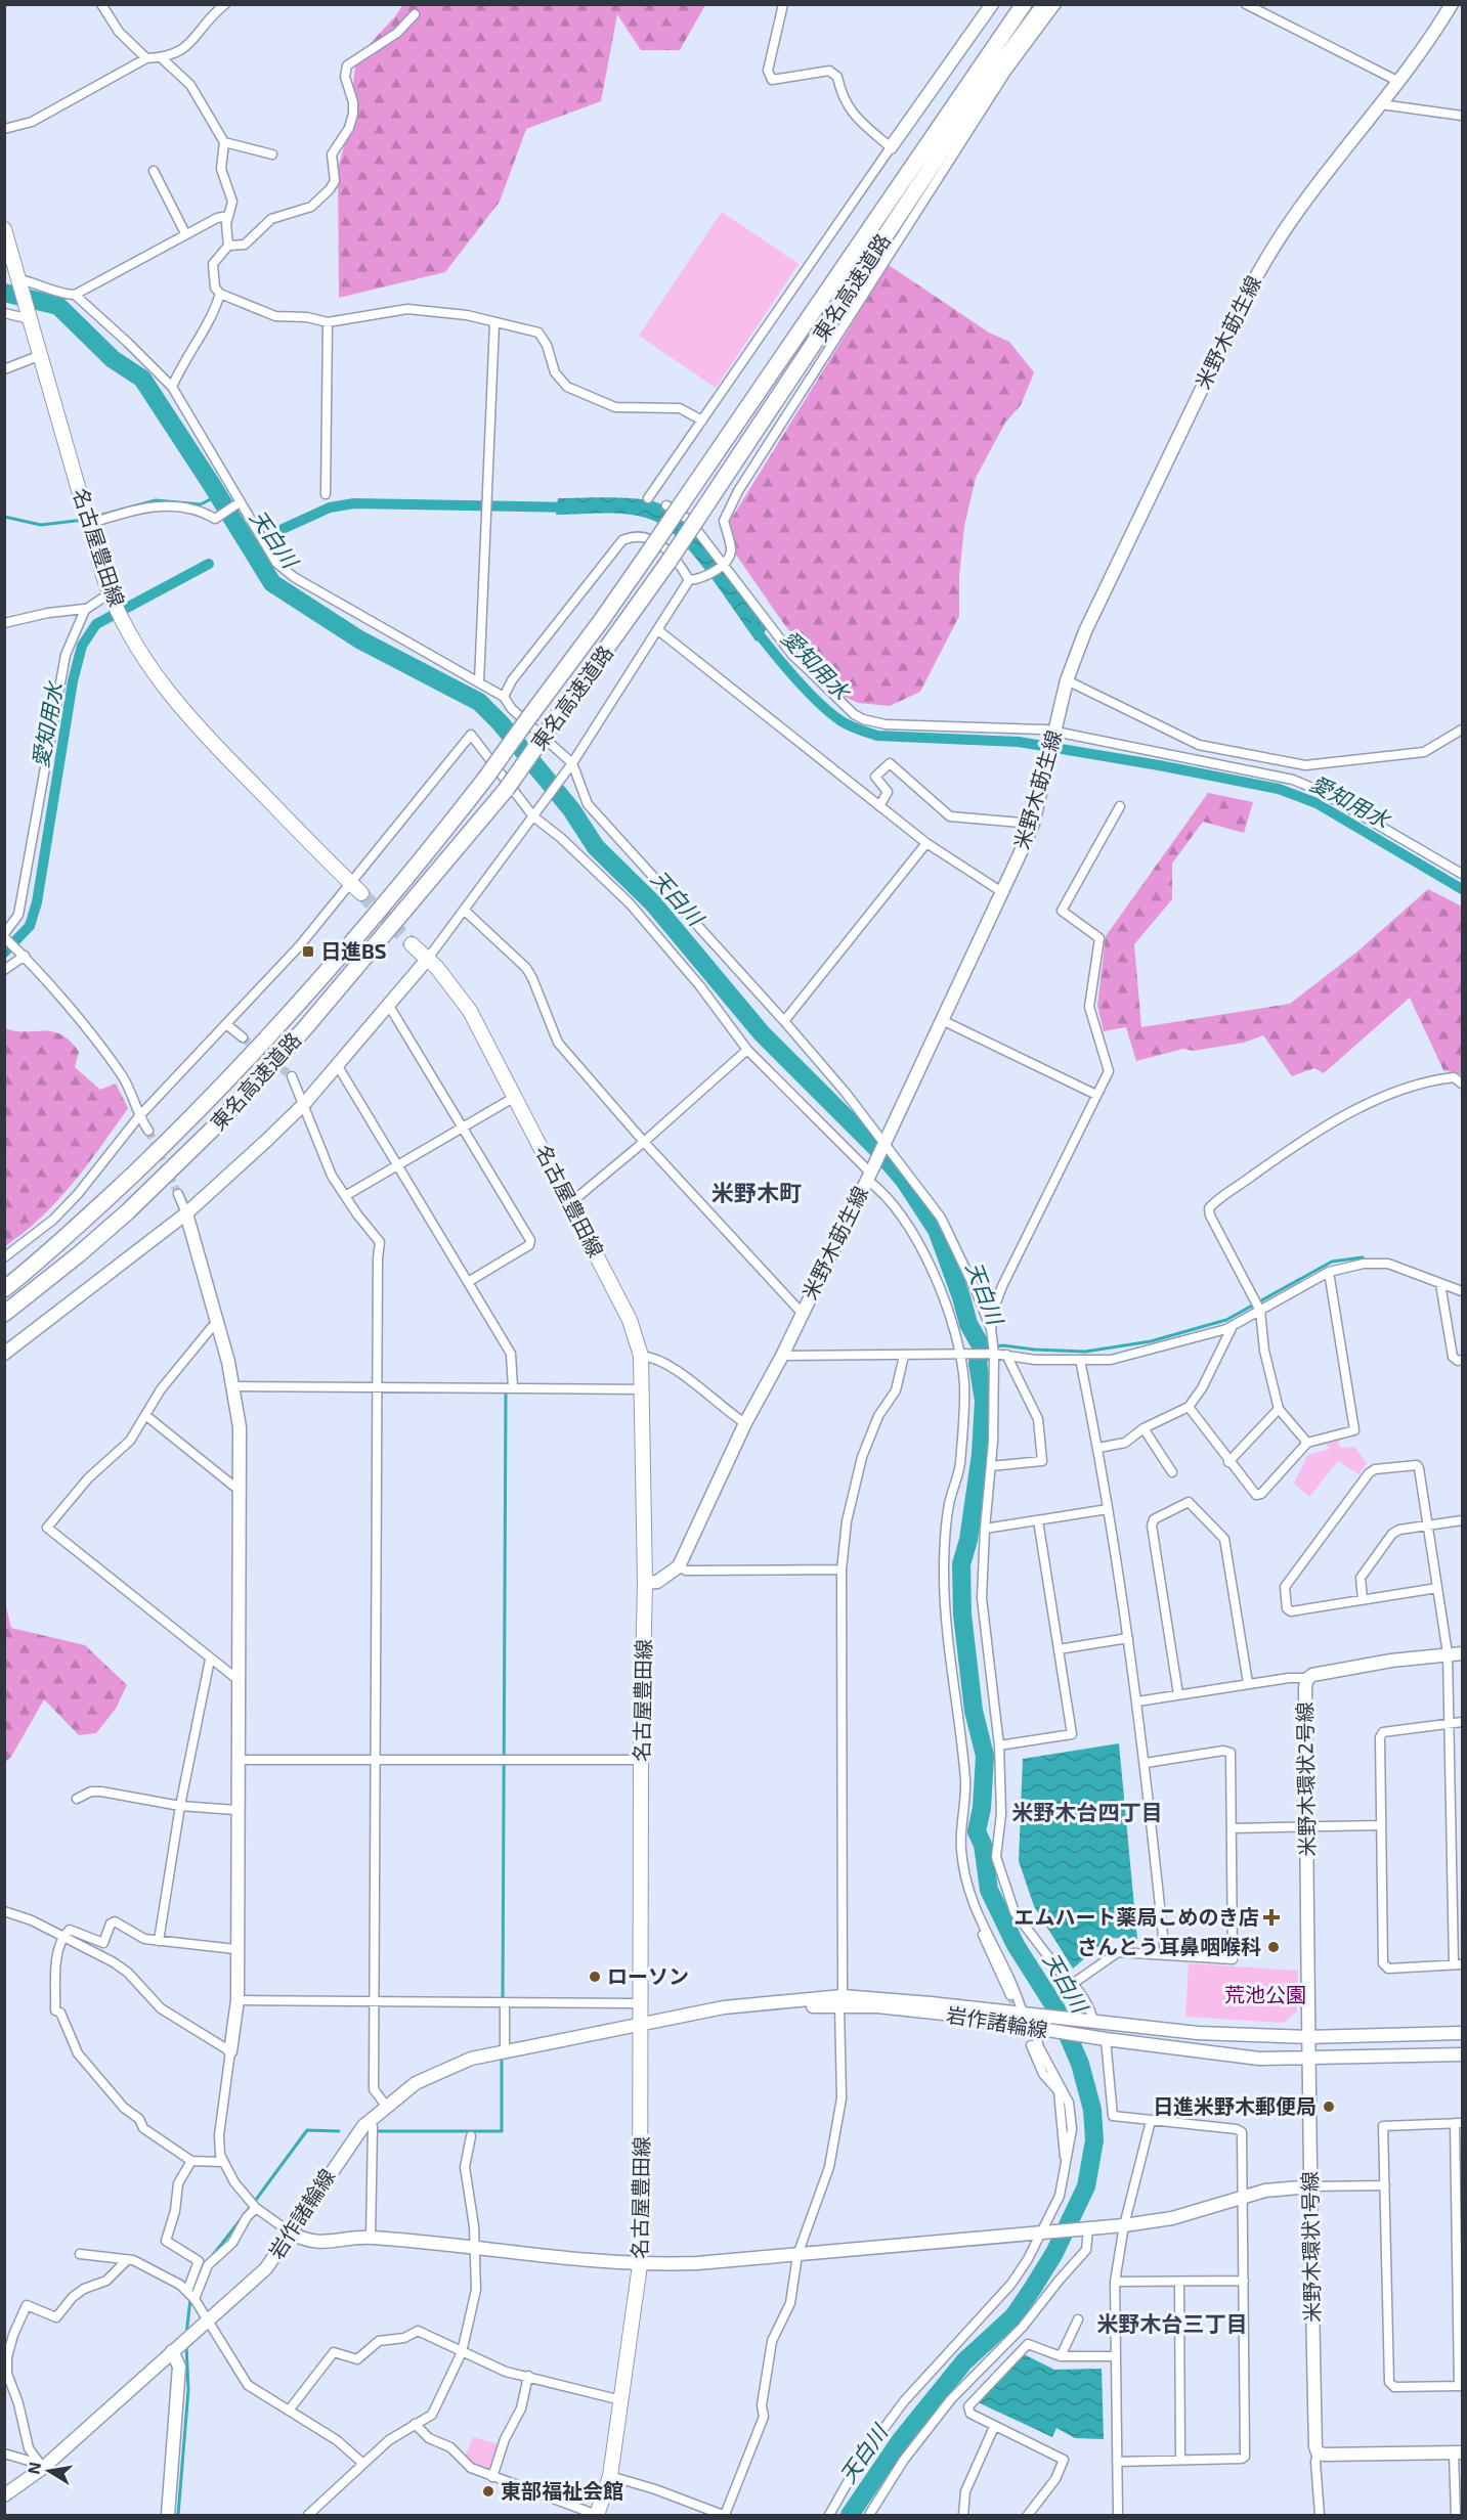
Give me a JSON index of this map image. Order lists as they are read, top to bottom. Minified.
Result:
{"streets":{"highway":["東名高速道路"],"main road":["米野木莇生線","名古屋豊田線","米野木環状2号線","岩作諸輪線","米野木環状1号線"]},"crossings":[["名古屋豊田線","岩作諸輪線"],["米野木環状2号線","岩作諸輪線"],["米野木環状2号線","米野木環状1号線"],["岩作諸輪線","米野木環状1号線"]],"districts":["米野木町","米野木台四丁目","米野木台三丁目"],"water":["天白川","愛知用水"],"parks":["荒池公園"],"places":{"transit":["日進BS"],"health":["エムハート薬局こめのき店"],"other":["さんとう耳鼻咽喉科","ローソン","日進米野木郵便局","東部福祉会館"]},"north":"left"}
